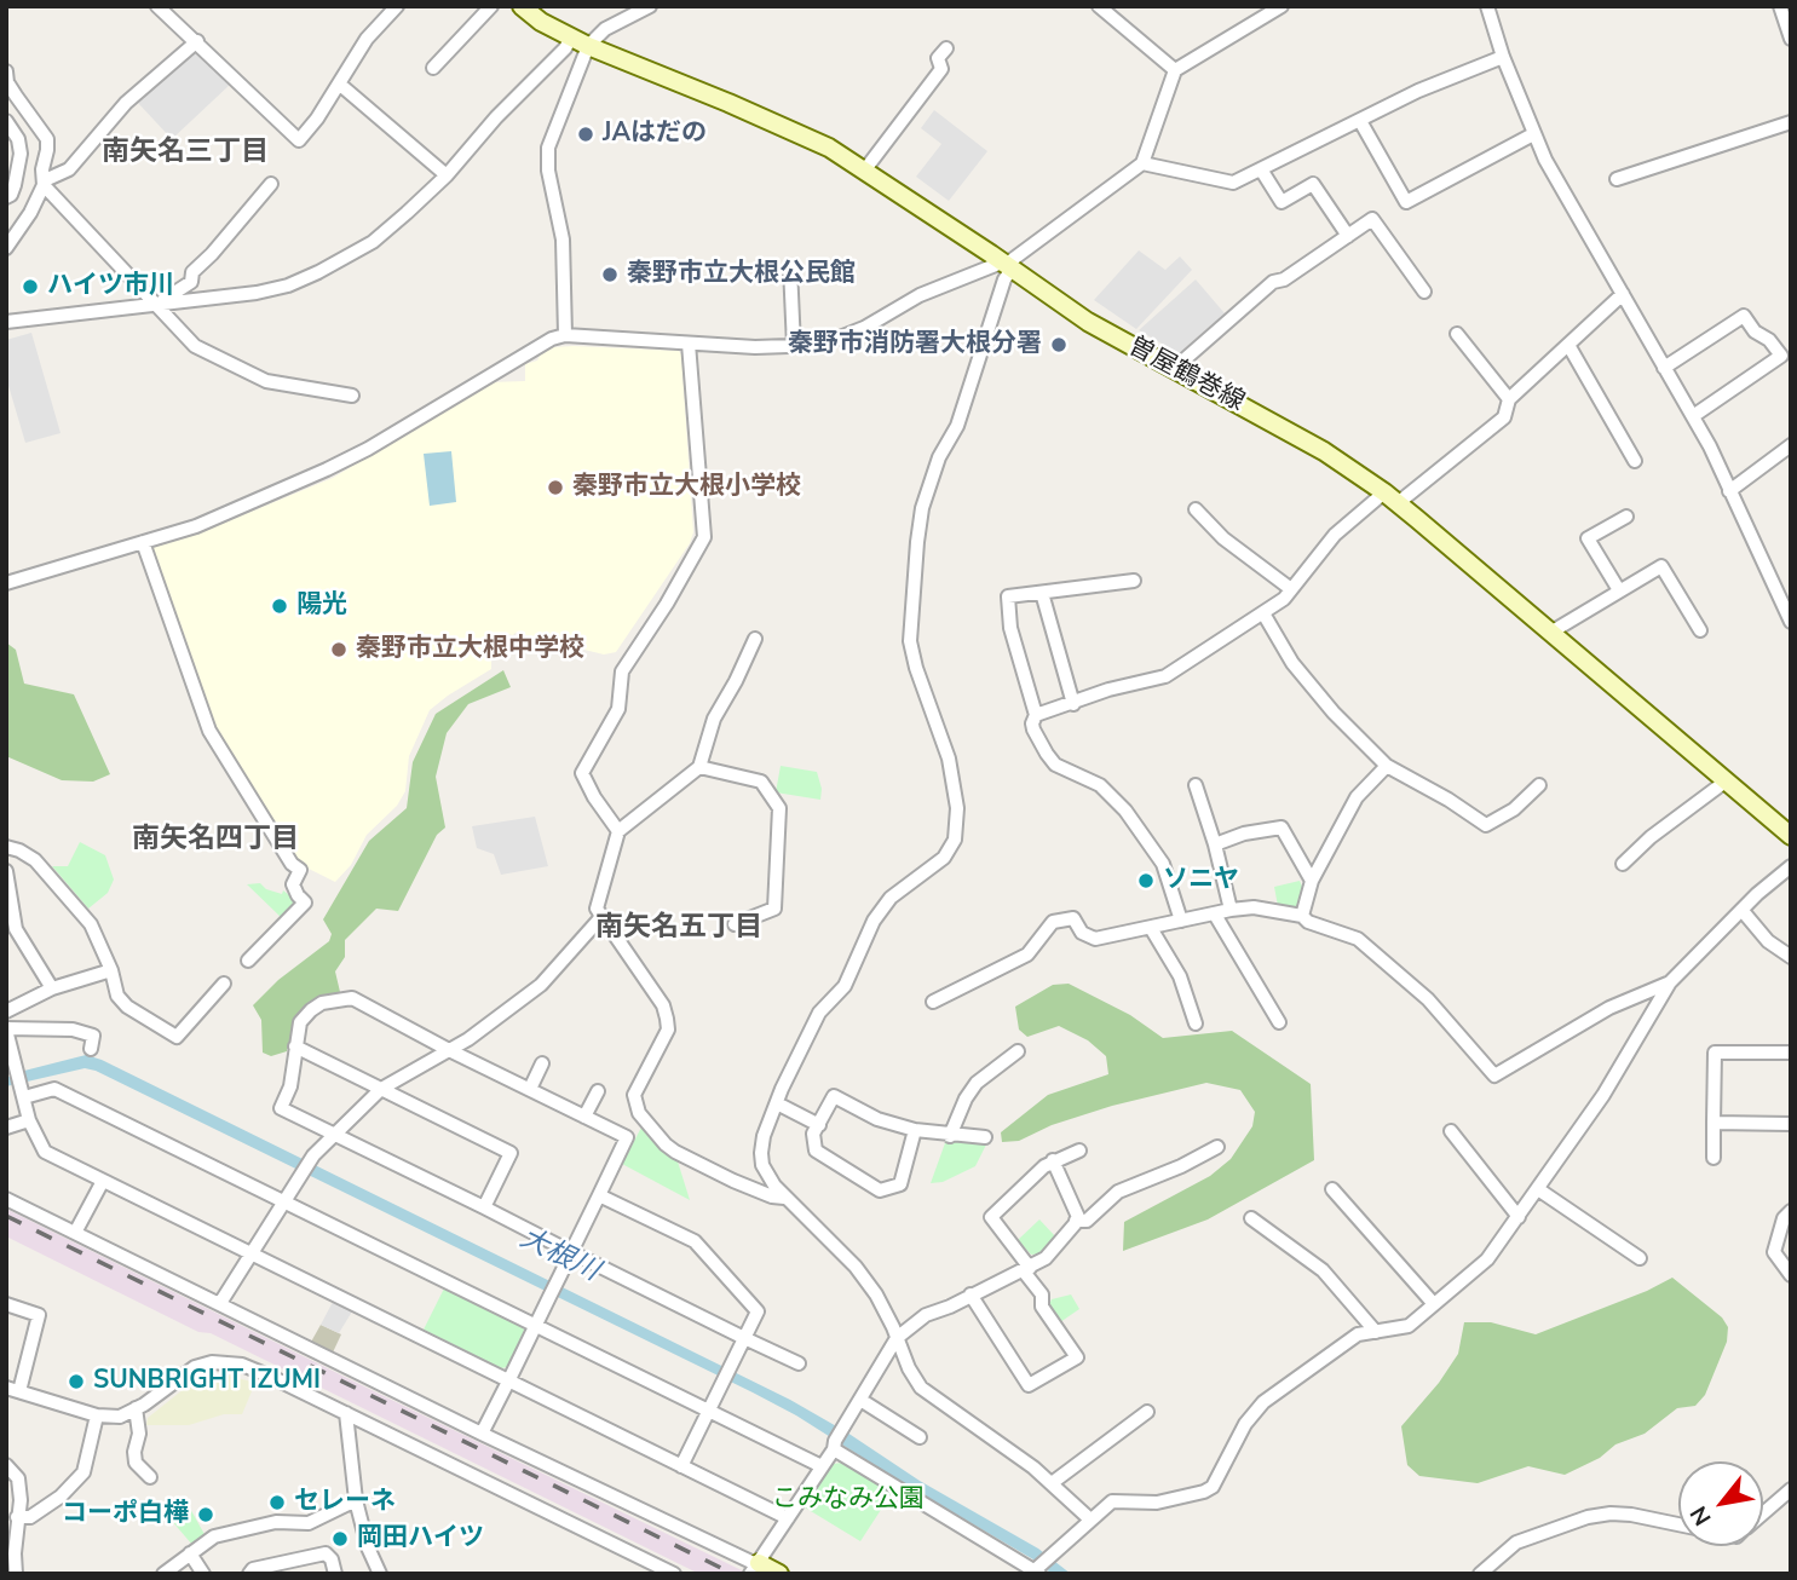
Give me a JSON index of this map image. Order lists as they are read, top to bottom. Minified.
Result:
{"streets":{"main road":["曽屋鶴巻線"]},"districts":["南矢名三丁目","南矢名四丁目","南矢名五丁目"],"water":["大根川"],"parks":["こみなみ公園"],"places":["JAはだの","秦野市立大根公民館","ハイツ市川","秦野市消防署大根分署","秦野市立大根小学校","陽光","秦野市立大根中学校","ソニヤ","SUNBRIGHT IZUMI","セレーネ","コーポ白樺","岡田ハイツ"],"north":"bottom left"}
